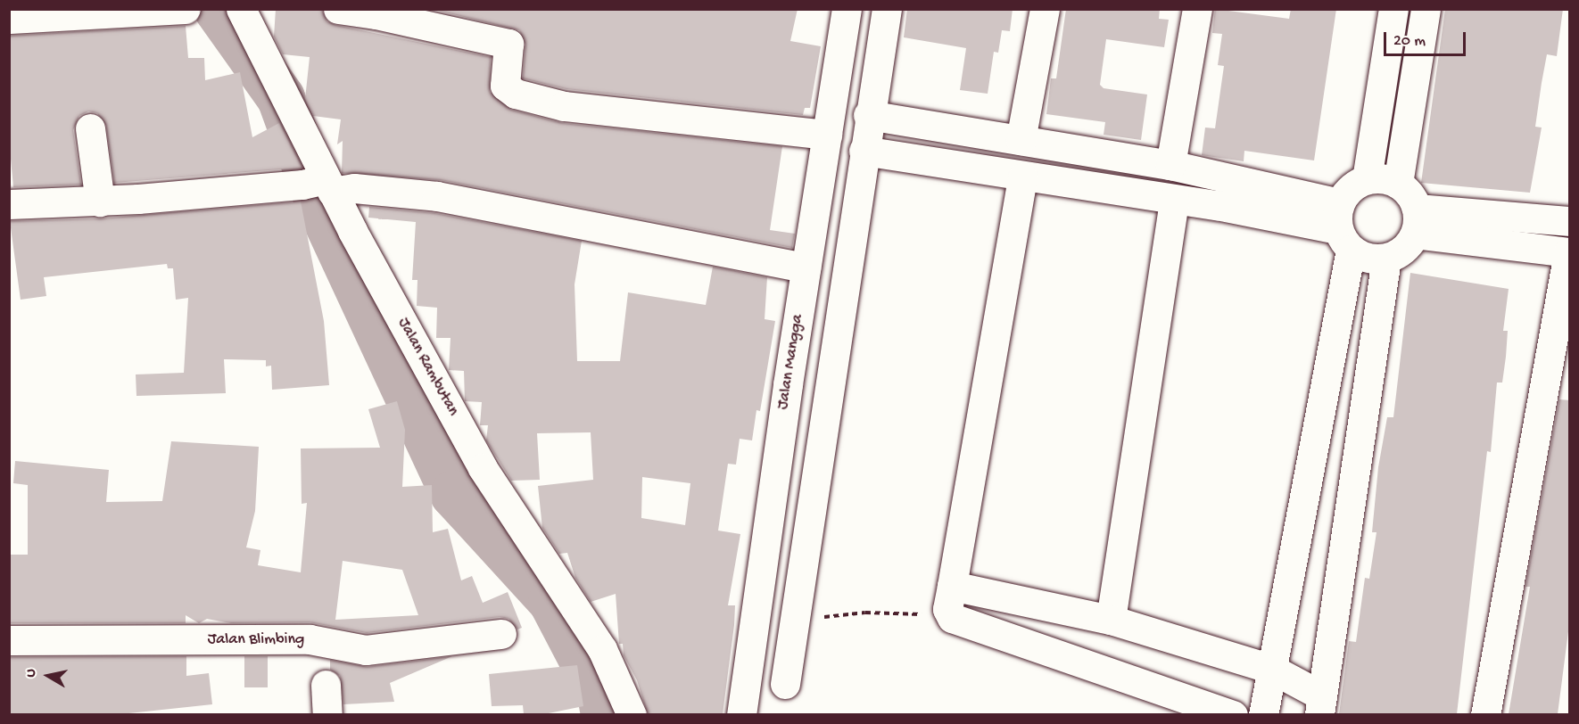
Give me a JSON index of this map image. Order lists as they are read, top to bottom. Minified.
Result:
{"streets":{"street":["Jalan Mangga","Jalan Rambutan","Jalan Blimbing"]},"scale_bar":"20 m","north":"left"}
